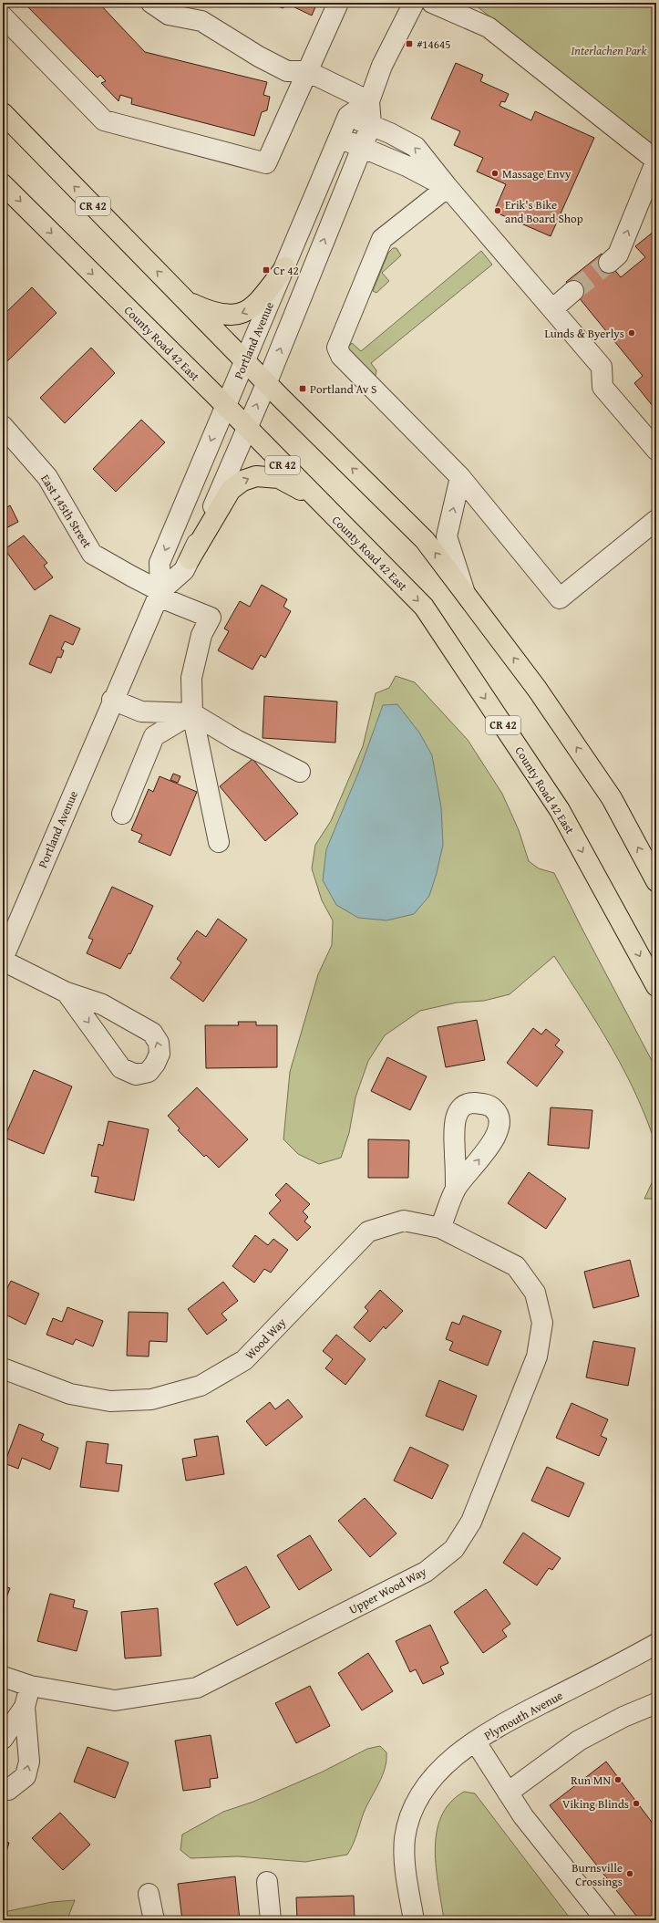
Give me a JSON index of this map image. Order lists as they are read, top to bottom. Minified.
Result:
{"streets":{"highway":["CR 42","County Road 42 East"],"street":["Portland Avenue","East 145th Street","Wood Way","Upper Wood Way","Plymouth Avenue"]},"crossings":[["CR 42","Portland Avenue"],["Portland Avenue","County Road 42 East"],["Portland Avenue","East 145th Street"],["Wood Way","Upper Wood Way"]],"parks":["Interlachen Park"],"places":{"transit":["#14645","Cr 42","Portland Av S"],"other":["Massage Envy","Erik's Bike and Board Shop","Lunds & Byerlys","Run MN","Viking Blinds","Burnsville Crossings"]}}
